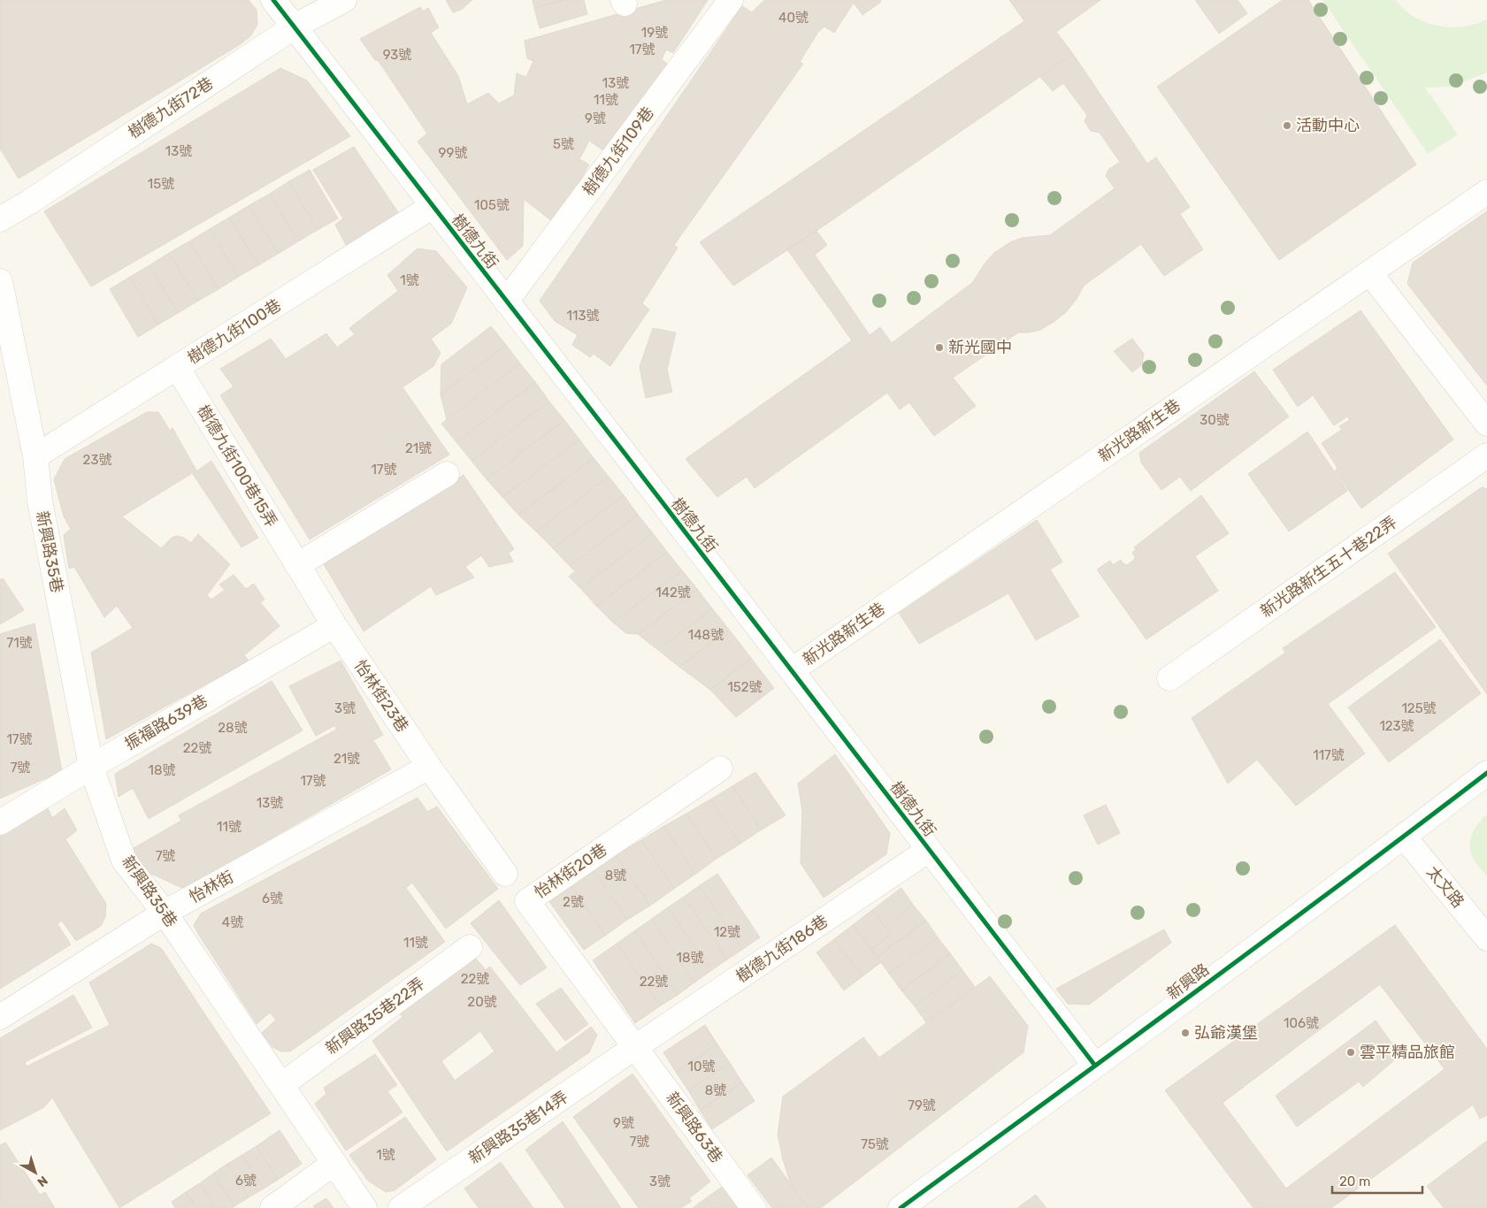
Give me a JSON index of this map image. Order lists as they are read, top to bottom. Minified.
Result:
{"streets":{"street":["樹德九街72巷","樹德九街109巷","樹德九街","樹德九街100巷","新光路新生巷","樹德九街100巷15弄","新興路35巷","新光路新生五十巷22弄","怡林街23巷","振福路639巷","怡林街20巷","怡林街","太文路","樹德九街186巷","新興路","新興路35巷22弄","新興路35巷14弄","新興路63巷"]},"crossings":[["樹德九街72巷","樹德九街"],["樹德九街109巷","樹德九街"],["樹德九街","樹德九街100巷"],["樹德九街","新光路新生巷"],["樹德九街","樹德九街186巷"],["樹德九街","新興路"],["樹德九街100巷","樹德九街100巷15弄"],["樹德九街100巷","新興路35巷"],["樹德九街100巷15弄","怡林街23巷"],["樹德九街100巷15弄","振福路639巷"],["新興路35巷","振福路639巷"],["新興路35巷","怡林街"],["新興路35巷","新興路35巷22弄"],["怡林街23巷","振福路639巷"],["怡林街23巷","怡林街"],["怡林街20巷","樹德九街186巷"],["怡林街20巷","新興路35巷14弄"],["怡林街20巷","新興路63巷"],["太文路","新興路"],["樹德九街186巷","新興路35巷14弄"],["樹德九街186巷","新興路63巷"],["新興路35巷14弄","新興路63巷"]],"places":["活動中心","新光國中","弘爺漢堡","雲平精品旅館"],"house_numbers":["40號","19號","17號","93號","13號","11號","9號","5號","13號","99號","15號","105號","1號","113號","30號","21號","23號","17號","142號","148號","71號","152號","3號","125號","123號","28號","17號","22號","117號","21號","7號","18號","17號","13號","11號","7號","8號","6號","2號","4號","12號","11號","18號","22號","22號","20號","106號","10號","8號","79號","9號","7號","75號","1號","6號","3號"],"scale_bar":"20 m","north":"bottom right"}
